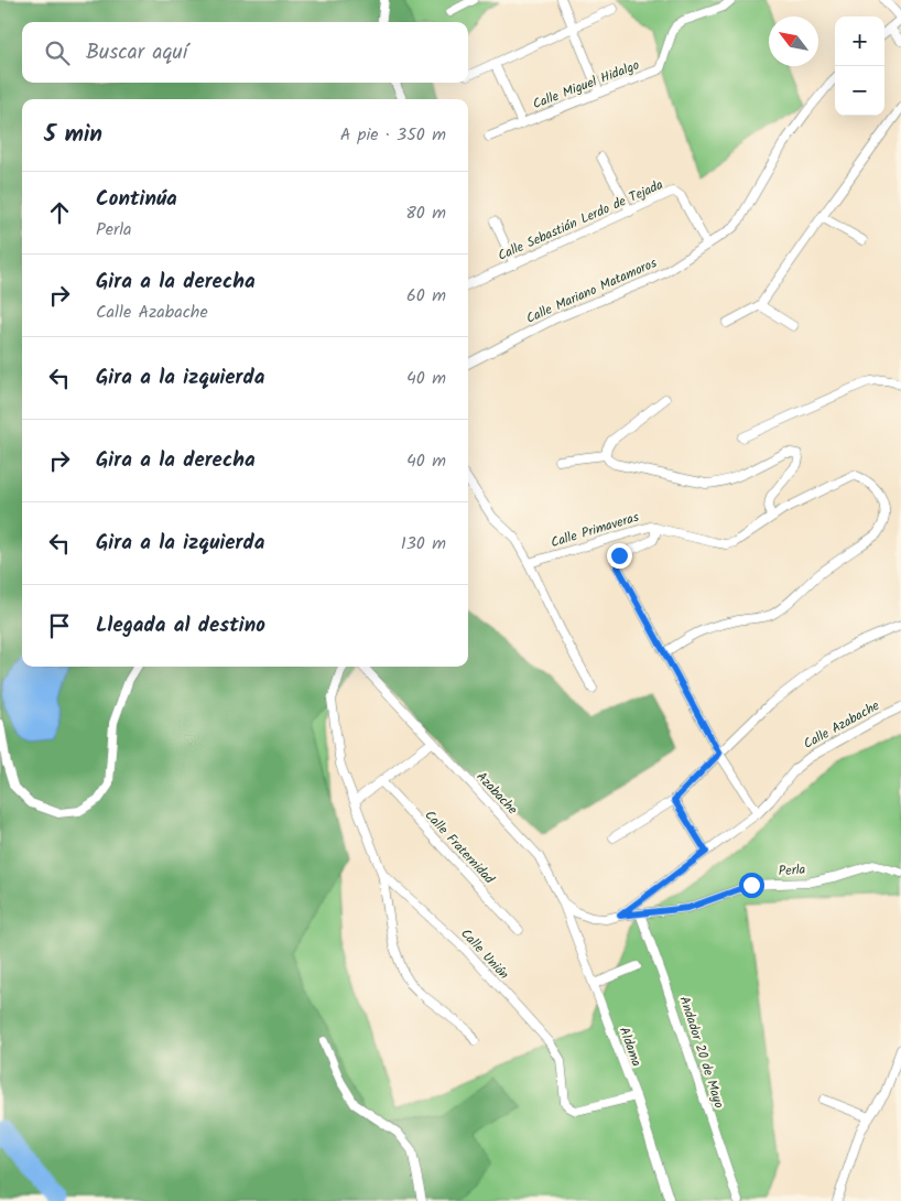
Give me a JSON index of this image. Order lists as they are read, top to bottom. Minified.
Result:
{"streets":{"street":["Calle Miguel Hidalgo","Calle Sebastián Lerdo de Tejada","Calle Mariano Matamoros","Calle Primaveras","Calle Azabache","Azabache","Calle Fraternidad","Perla","Calle Unión","Aldama","Andador 20 de Mayo"]},"crossings":[["Calle Sebastián Lerdo de Tejada","Calle Mariano Matamoros"],["Calle Azabache","Perla"],["Azabache","Aldama"],["Perla","Andador 20 de Mayo"],["Calle Unión","Aldama"]],"north":"top left","page":{"map_buttons":["+","−"],"search":"Buscar aquí","heading":["5 min","A pie · 350 m"],"list":[["Continúa","Perla","80 m"],["Gira a la derecha","Calle Azabache","60 m"],["Gira a la izquierda","40 m"],["Gira a la derecha","40 m"],["Gira a la izquierda","130 m"],"Llegada al destino"]}}
